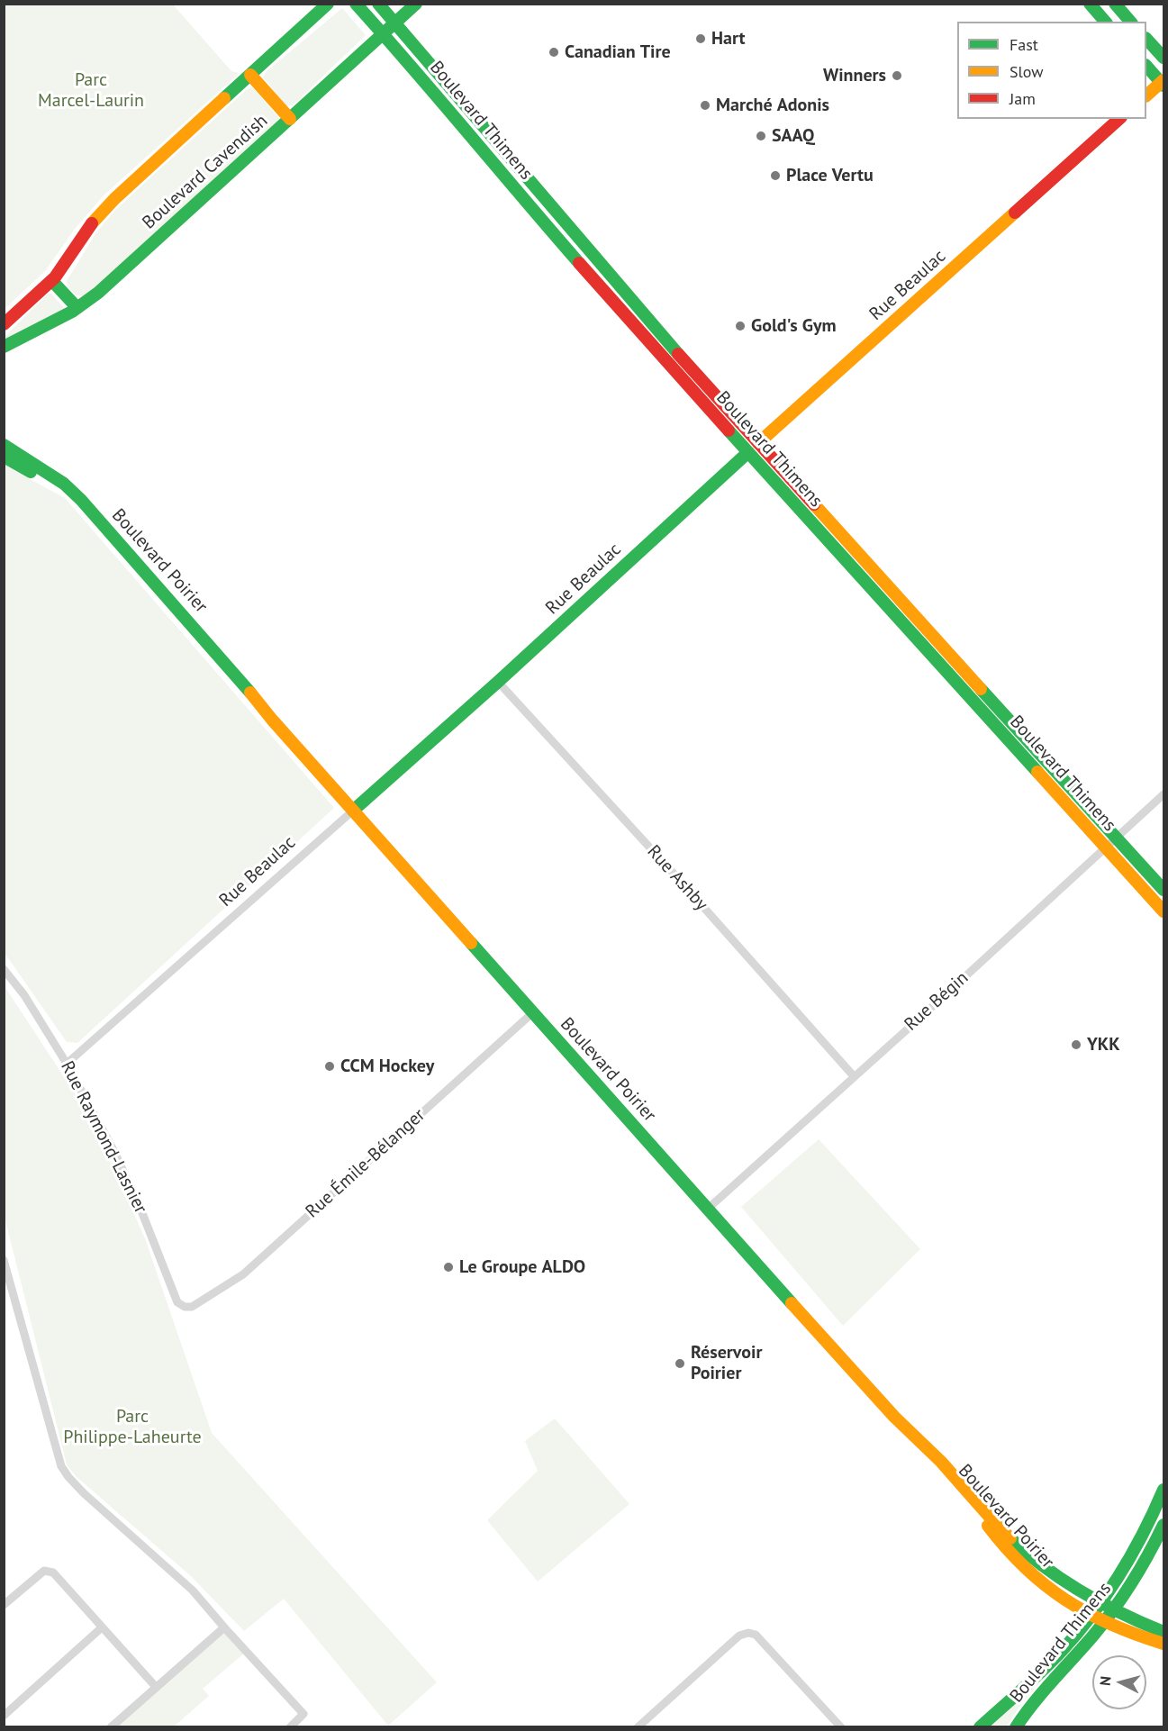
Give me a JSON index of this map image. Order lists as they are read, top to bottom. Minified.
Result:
{"streets":{"street":["Boulevard Thimens","Boulevard Cavendish","Rue Beaulac","Boulevard Poirier","Rue Ashby","Rue Bégin","Rue Raymond-Lasnier","Rue Émile-Bélanger"]},"crossings":[["Boulevard Thimens","Boulevard Cavendish"],["Boulevard Thimens","Rue Beaulac"],["Boulevard Thimens","Boulevard Poirier"],["Boulevard Thimens","Rue Bégin"],["Rue Beaulac","Boulevard Poirier"],["Rue Beaulac","Rue Ashby"],["Rue Beaulac","Rue Raymond-Lasnier"],["Boulevard Poirier","Rue Bégin"],["Boulevard Poirier","Rue Émile-Bélanger"],["Rue Ashby","Rue Bégin"],["Rue Raymond-Lasnier","Rue Émile-Bélanger"]],"parks":["Parc Marcel-Laurin","Parc Philippe-Laheurte"],"places":["Hart","Canadian Tire","Winners","Marché Adonis","SAAQ","Place Vertu","Gold's Gym","YKK","CCM Hockey","Le Groupe ALDO","Réservoir Poirier"],"legend":["Fast","Slow","Jam"],"north":"left"}
